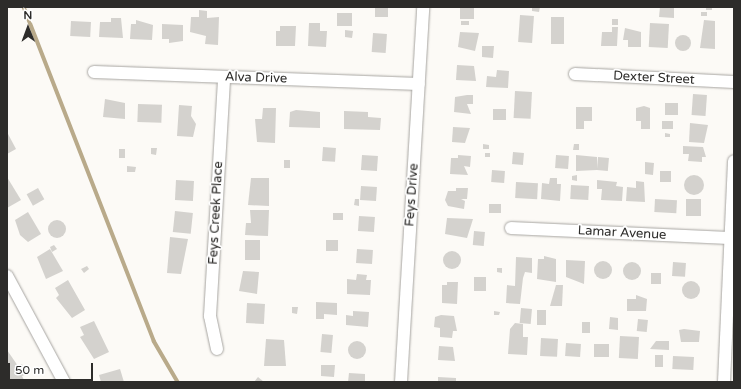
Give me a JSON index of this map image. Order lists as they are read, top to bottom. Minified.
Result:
{"streets":{"street":["Alva Drive","Dexter Street","Feys Drive","Feys Creek Place","Lamar Avenue"]},"crossings":[["Alva Drive","Feys Drive"],["Alva Drive","Feys Creek Place"]],"scale_bar":"50 m","north":"top"}
